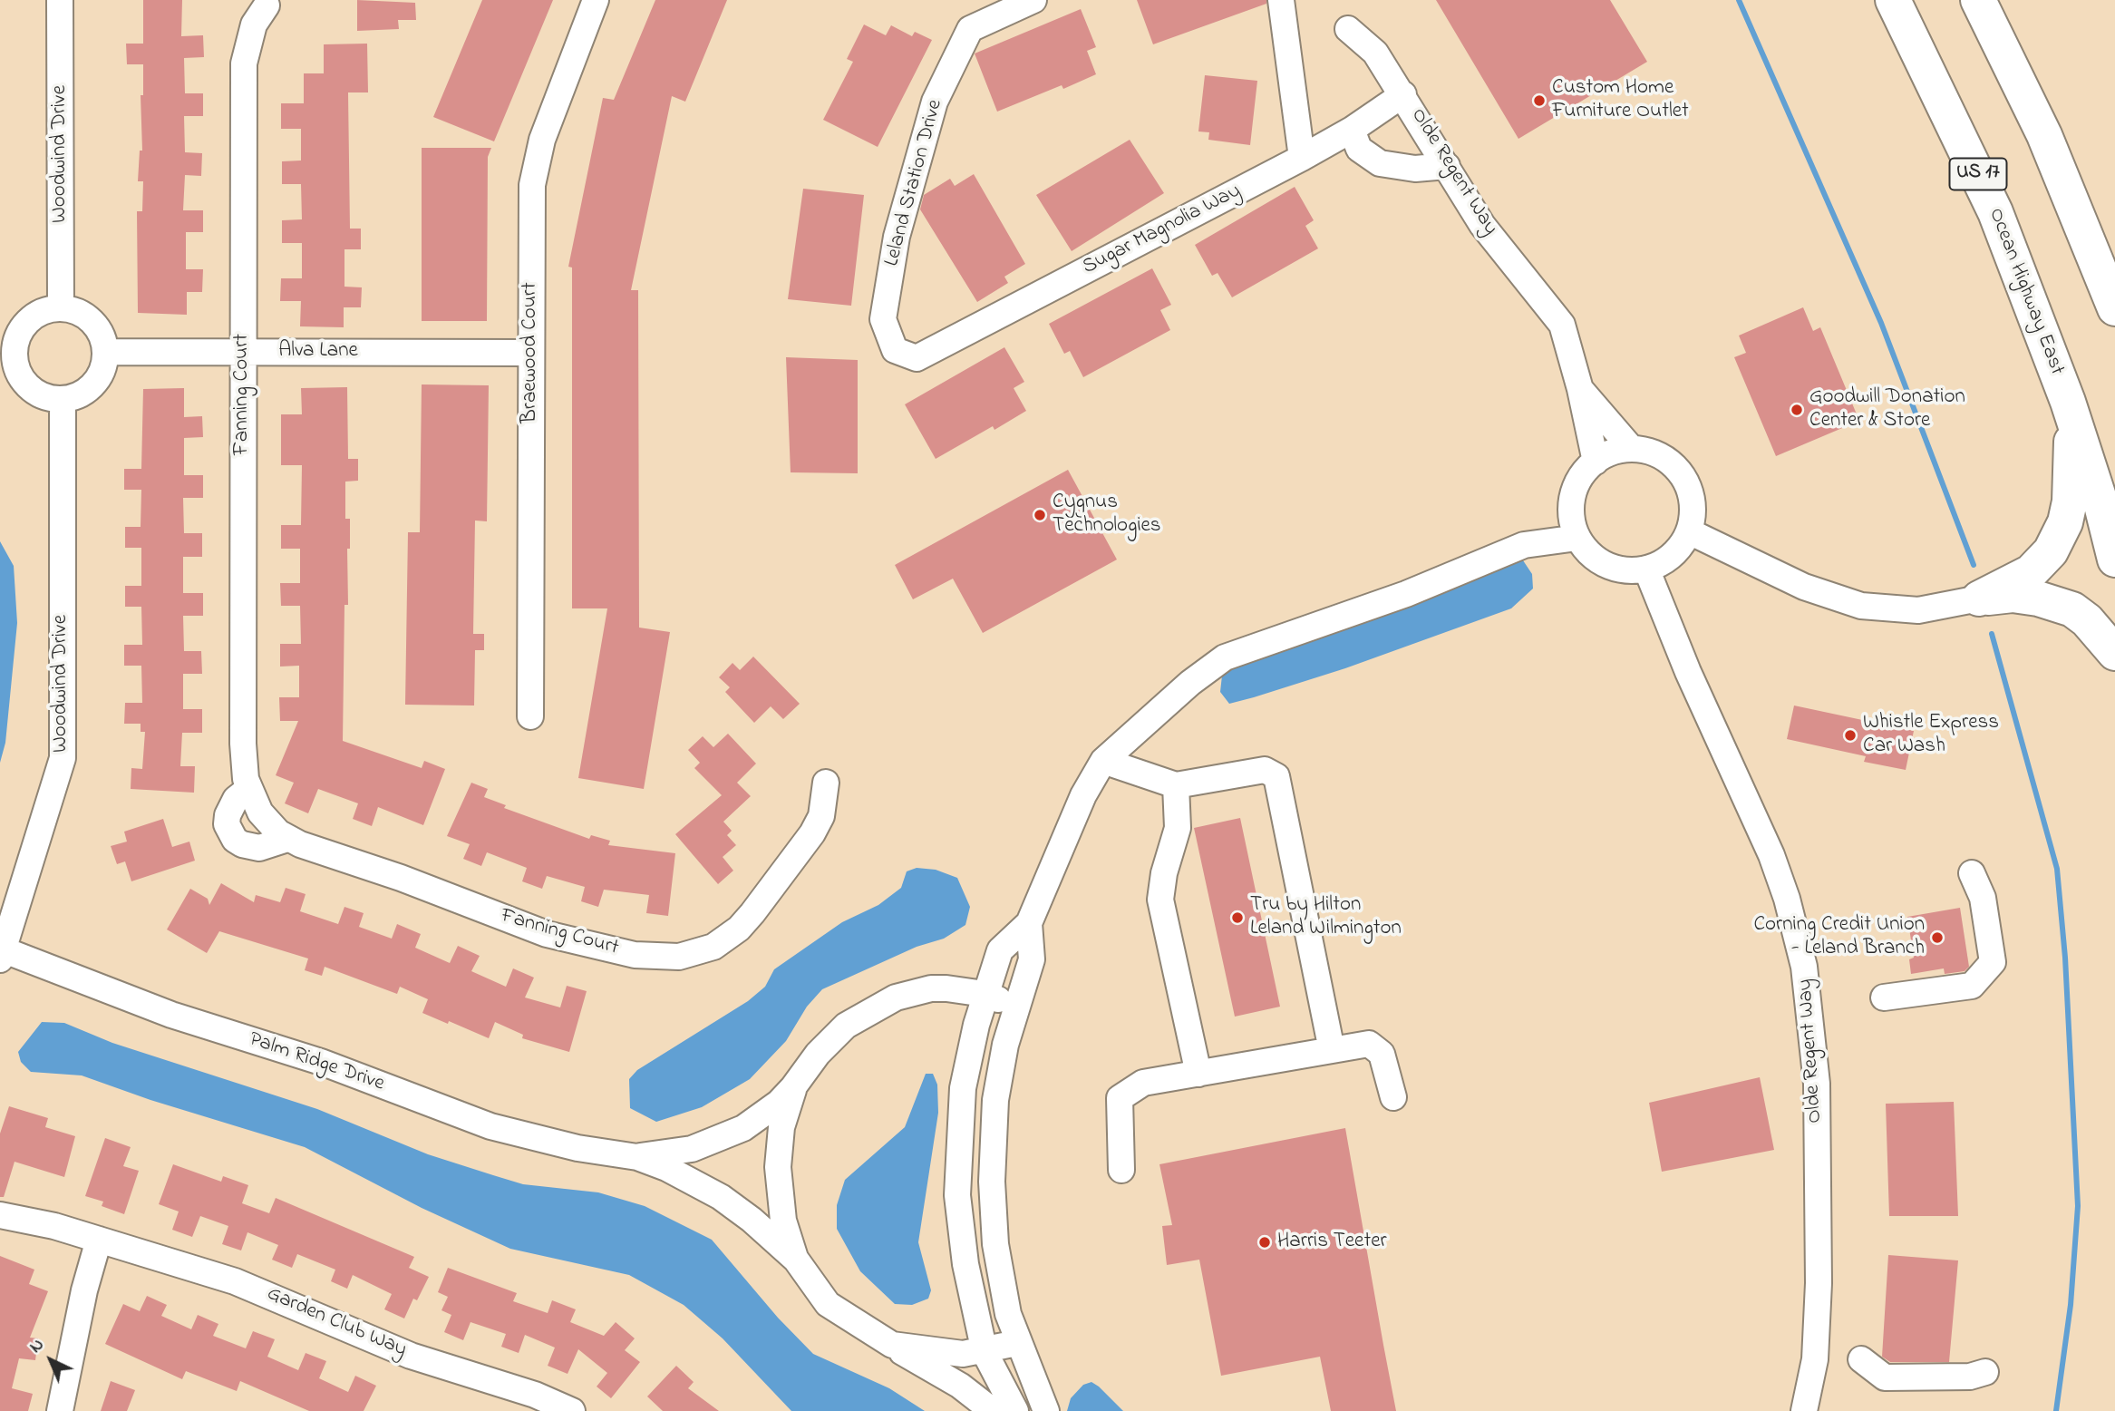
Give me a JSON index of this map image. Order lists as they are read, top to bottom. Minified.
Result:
{"streets":{"highway":["US 17","Ocean Highway East"],"street":["Woodwind Drive","Olde Regent Way","Leland Station Drive","Sugar Magnolia Way","Alva Lane","Braewood Court","Fanning Court","Palm Ridge Drive","Garden Club Way"]},"crossings":[["Woodwind Drive","Alva Lane"],["Woodwind Drive","Palm Ridge Drive"],["Olde Regent Way","Sugar Magnolia Way"],["Leland Station Drive","Sugar Magnolia Way"],["Alva Lane","Braewood Court"],["Alva Lane","Fanning Court"]],"places":["Custom Home Furniture Outlet","Goodwill Donation Center & Store","Cygnus Technologies","Whistle Express Car Wash","Tru by Hilton Leland Wilmington","Corning Credit Union - Leland Branch","Harris Teeter"],"north":"top left"}
